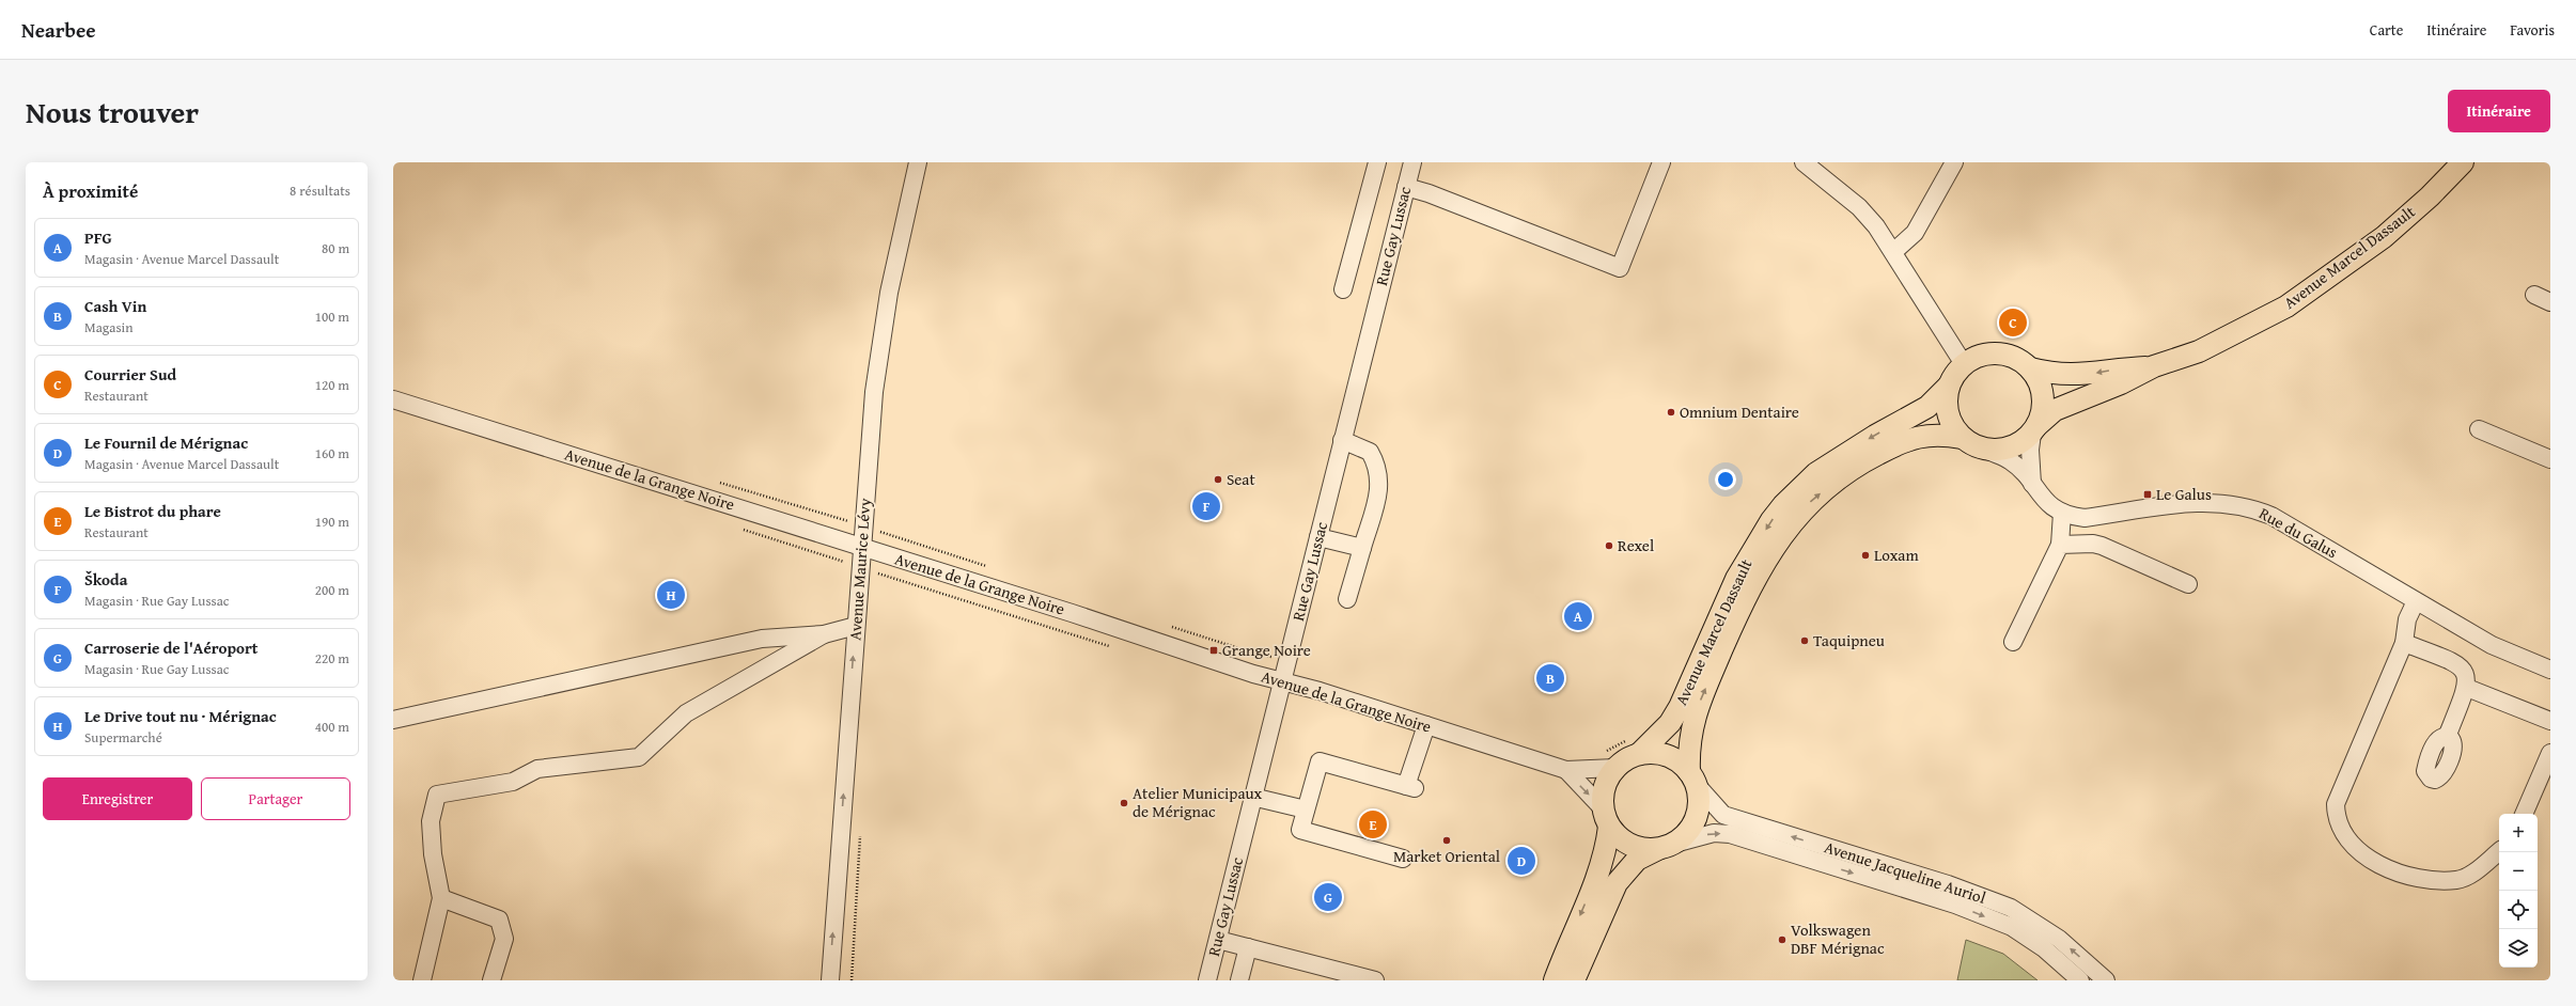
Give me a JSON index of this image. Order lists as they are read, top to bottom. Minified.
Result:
{"streets":{"main road":["Avenue Marcel Dassault"],"street":["Rue Gay Lussac","Avenue de la Grange Noire","Rue du Galus","Avenue Maurice Lévy","Avenue Jacqueline Auriol"]},"crossings":[["Rue Gay Lussac","Avenue de la Grange Noire"],["Avenue Marcel Dassault","Avenue de la Grange Noire"],["Avenue Marcel Dassault","Rue du Galus"],["Avenue Marcel Dassault","Avenue Jacqueline Auriol"],["Avenue de la Grange Noire","Avenue Maurice Lévy"],["Avenue de la Grange Noire","Avenue Jacqueline Auriol"]],"one_way":["Avenue Maurice Lévy"],"places":{"other":["Omnium Dentaire","Seat","Rexel","Loxam","Taquipneu","Atelier Municipaux de Mérignac","Market Oriental","Volkswagen DBF Mérignac"],"transit":["Le Galus","Grange Noire"]},"page":{"header":"Nearbee","nav":["Carte","Itinéraire","Favoris"],"title":"Nous trouver","buttons":["Itinéraire",["Enregistrer","Partager"]],"heading":["À proximité","8 résultats"],"list":[{"mark":"A","name":"PFG","note":"Magasin · Avenue Marcel Dassault","value":"80 m"},{"mark":"B","name":"Cash Vin","note":"Magasin","value":"100 m"},{"mark":"C","name":"Courrier Sud","note":"Restaurant","value":"120 m"},{"mark":"D","name":"Le Fournil de Mérignac","note":"Magasin · Avenue Marcel Dassault","value":"160 m"},{"mark":"E","name":"Le Bistrot du phare","note":"Restaurant","value":"190 m"},{"mark":"F","name":"Škoda","note":"Magasin · Rue Gay Lussac","value":"200 m"},{"mark":"G","name":"Carroserie de l'Aéroport","note":"Magasin · Rue Gay Lussac","value":"220 m"},{"mark":"H","name":"Le Drive tout nu · Mérignac","note":"Supermarché","value":"400 m"}],"pins":["C","F","H","A","B","E","D","G"],"map_buttons":["+","−"]}}
